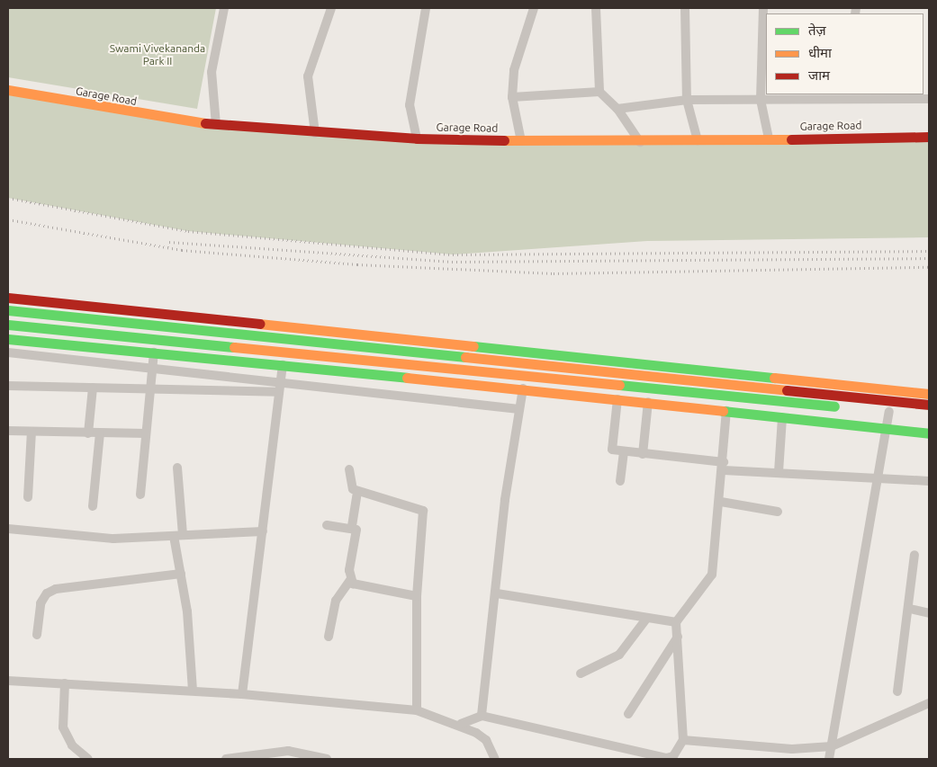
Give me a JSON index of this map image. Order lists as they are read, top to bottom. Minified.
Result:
{"streets":{"main road":["Garage Road"]},"parks":["Swami Vivekananda Park II"],"legend":["तेज़","धीमा","जाम"]}
